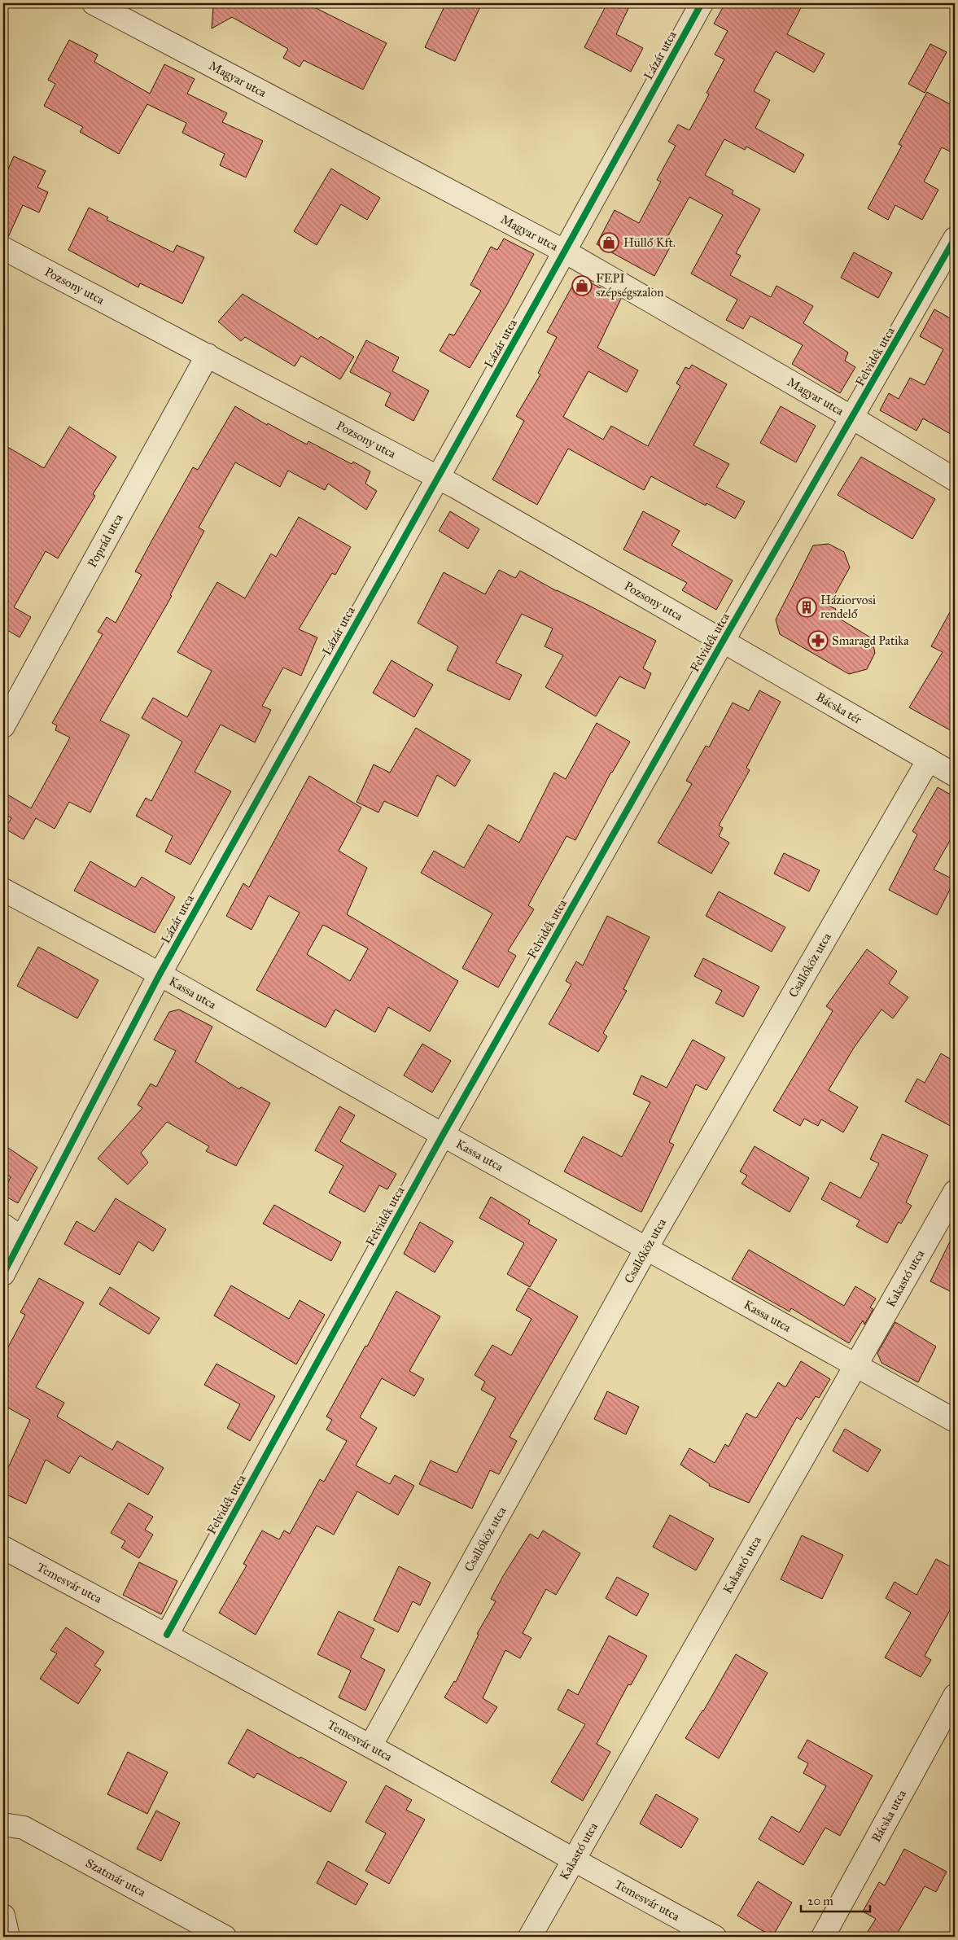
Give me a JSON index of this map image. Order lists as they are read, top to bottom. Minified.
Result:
{"streets":{"street":["Lázár utca","Magyar utca","Pozsony utca","Felvidék utca","Poprád utca","Bácska tér","Csallóköz utca","Kassa utca","Kakastó utca","Temesvár utca","Bácska utca","Szatmár utca"]},"crossings":[["Lázár utca","Magyar utca"],["Lázár utca","Pozsony utca"],["Lázár utca","Kassa utca"],["Magyar utca","Felvidék utca"],["Pozsony utca","Felvidék utca"],["Pozsony utca","Poprád utca"],["Pozsony utca","Bácska tér"],["Felvidék utca","Bácska tér"],["Felvidék utca","Kassa utca"],["Felvidék utca","Temesvár utca"],["Bácska tér","Csallóköz utca"],["Csallóköz utca","Kassa utca"],["Csallóköz utca","Temesvár utca"],["Kassa utca","Kakastó utca"],["Kakastó utca","Temesvár utca"]],"places":{"shop":["Hüllő Kft.","FEPI szépségszalon"],"building":["Háziorvosi rendelő"],"pharmacy":["Smaragd Patika"]},"scale_bar":"20 m"}
